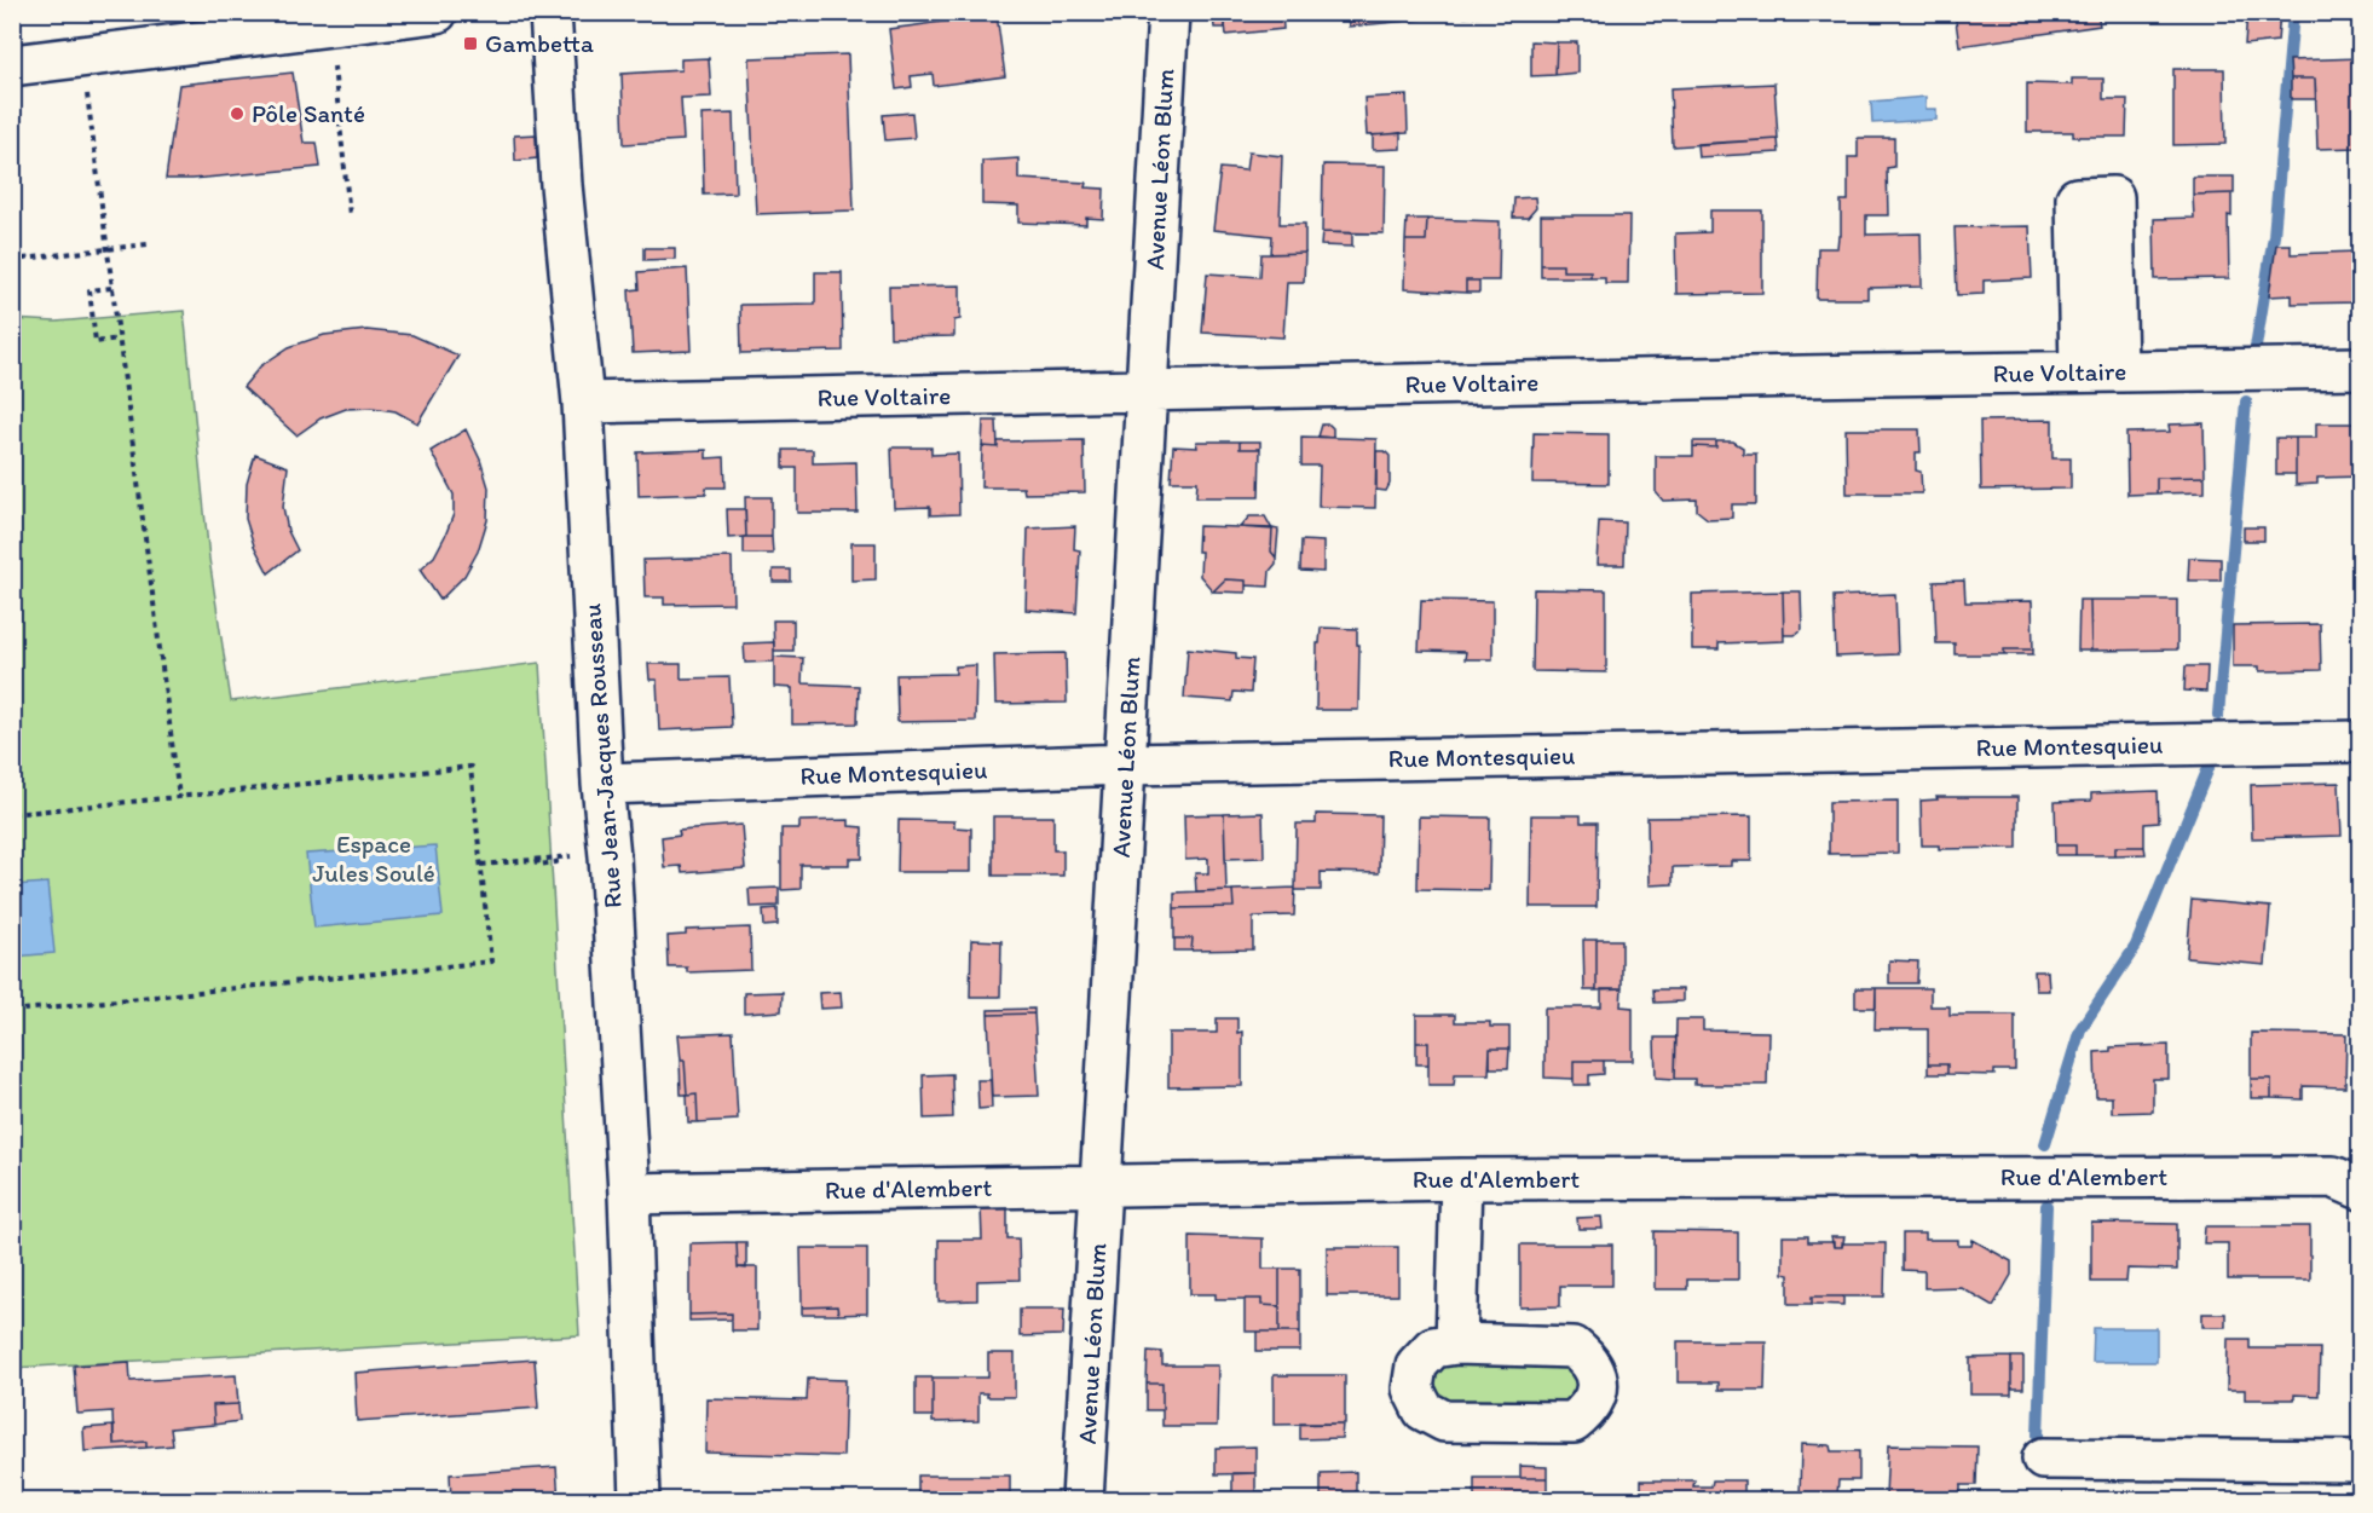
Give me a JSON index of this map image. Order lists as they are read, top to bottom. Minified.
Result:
{"streets":{"street":["Avenue Léon Blum","Rue Voltaire","Rue Montesquieu","Rue Jean-Jacques Rousseau","Rue d'Alembert"]},"crossings":[["Avenue Léon Blum","Rue Voltaire"],["Avenue Léon Blum","Rue Montesquieu"],["Avenue Léon Blum","Rue d'Alembert"],["Rue Voltaire","Rue Jean-Jacques Rousseau"],["Rue Montesquieu","Rue Jean-Jacques Rousseau"],["Rue Jean-Jacques Rousseau","Rue d'Alembert"]],"parks":["Espace Jules Soulé"],"places":{"transit":["Gambetta"],"other":["Pôle Santé"]}}
